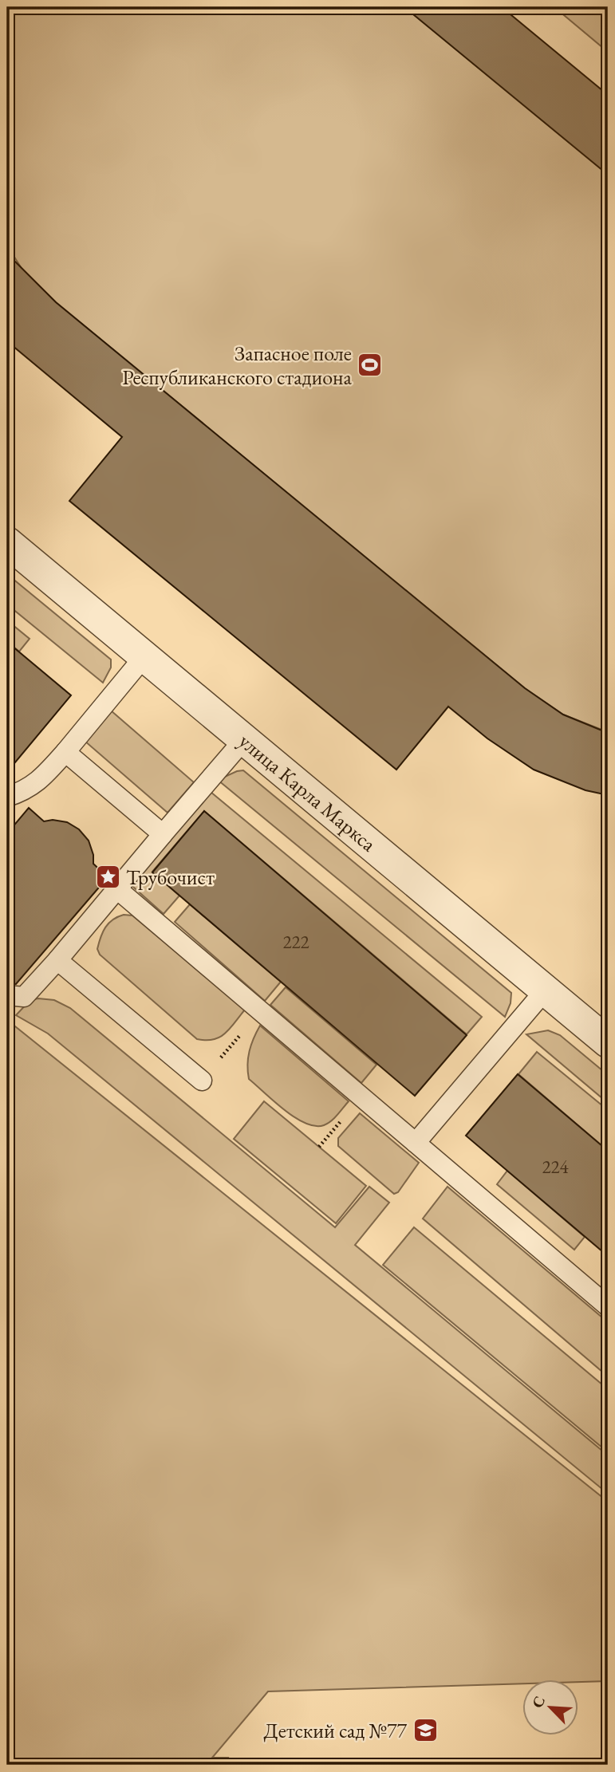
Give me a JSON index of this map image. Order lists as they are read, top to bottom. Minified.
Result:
{"streets":{"street":["улица Карла Маркса"]},"places":{"sports":["Запасное поле Республиканского стадиона"],"place":["Трубочист"],"school or university":["Детский сад №77"]},"house_numbers":["222","224"],"north":"top left"}
